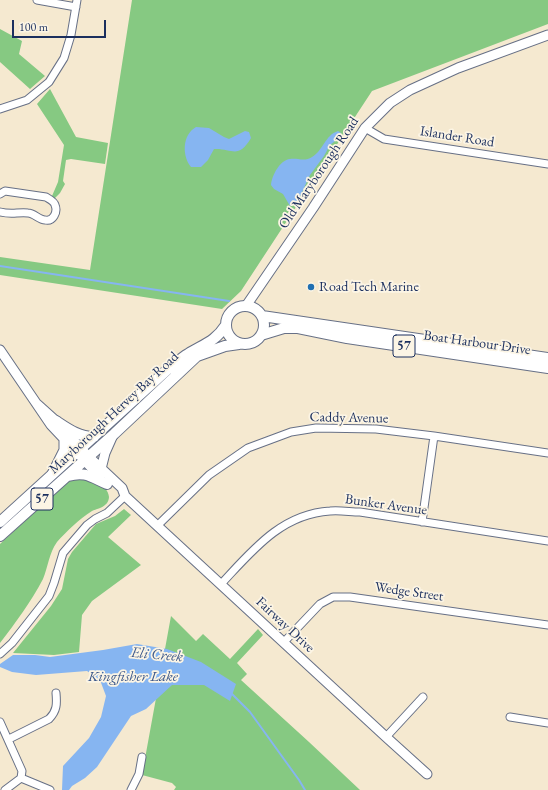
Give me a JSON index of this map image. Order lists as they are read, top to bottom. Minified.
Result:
{"streets":{"main road":["Boat Harbour Drive","57","Maryborough Hervey Bay Road"],"street":["Islander Road","Old Maryborough Road","Caddy Avenue","Bunker Avenue","Wedge Street","Fairway Drive"]},"crossings":[["Islander Road","Old Maryborough Road"],["Old Maryborough Road","Boat Harbour Drive"],["Old Maryborough Road","57"],["Old Maryborough Road","Maryborough Hervey Bay Road"],["Boat Harbour Drive","57"],["Boat Harbour Drive","Maryborough Hervey Bay Road"],["57","Maryborough Hervey Bay Road"],["Maryborough Hervey Bay Road","Fairway Drive"],["Caddy Avenue","Fairway Drive"],["Bunker Avenue","Fairway Drive"],["Wedge Street","Fairway Drive"]],"water":["Eli Creek","Kingfisher Lake"],"places":["Road Tech Marine"],"scale_bar":"100 m"}
